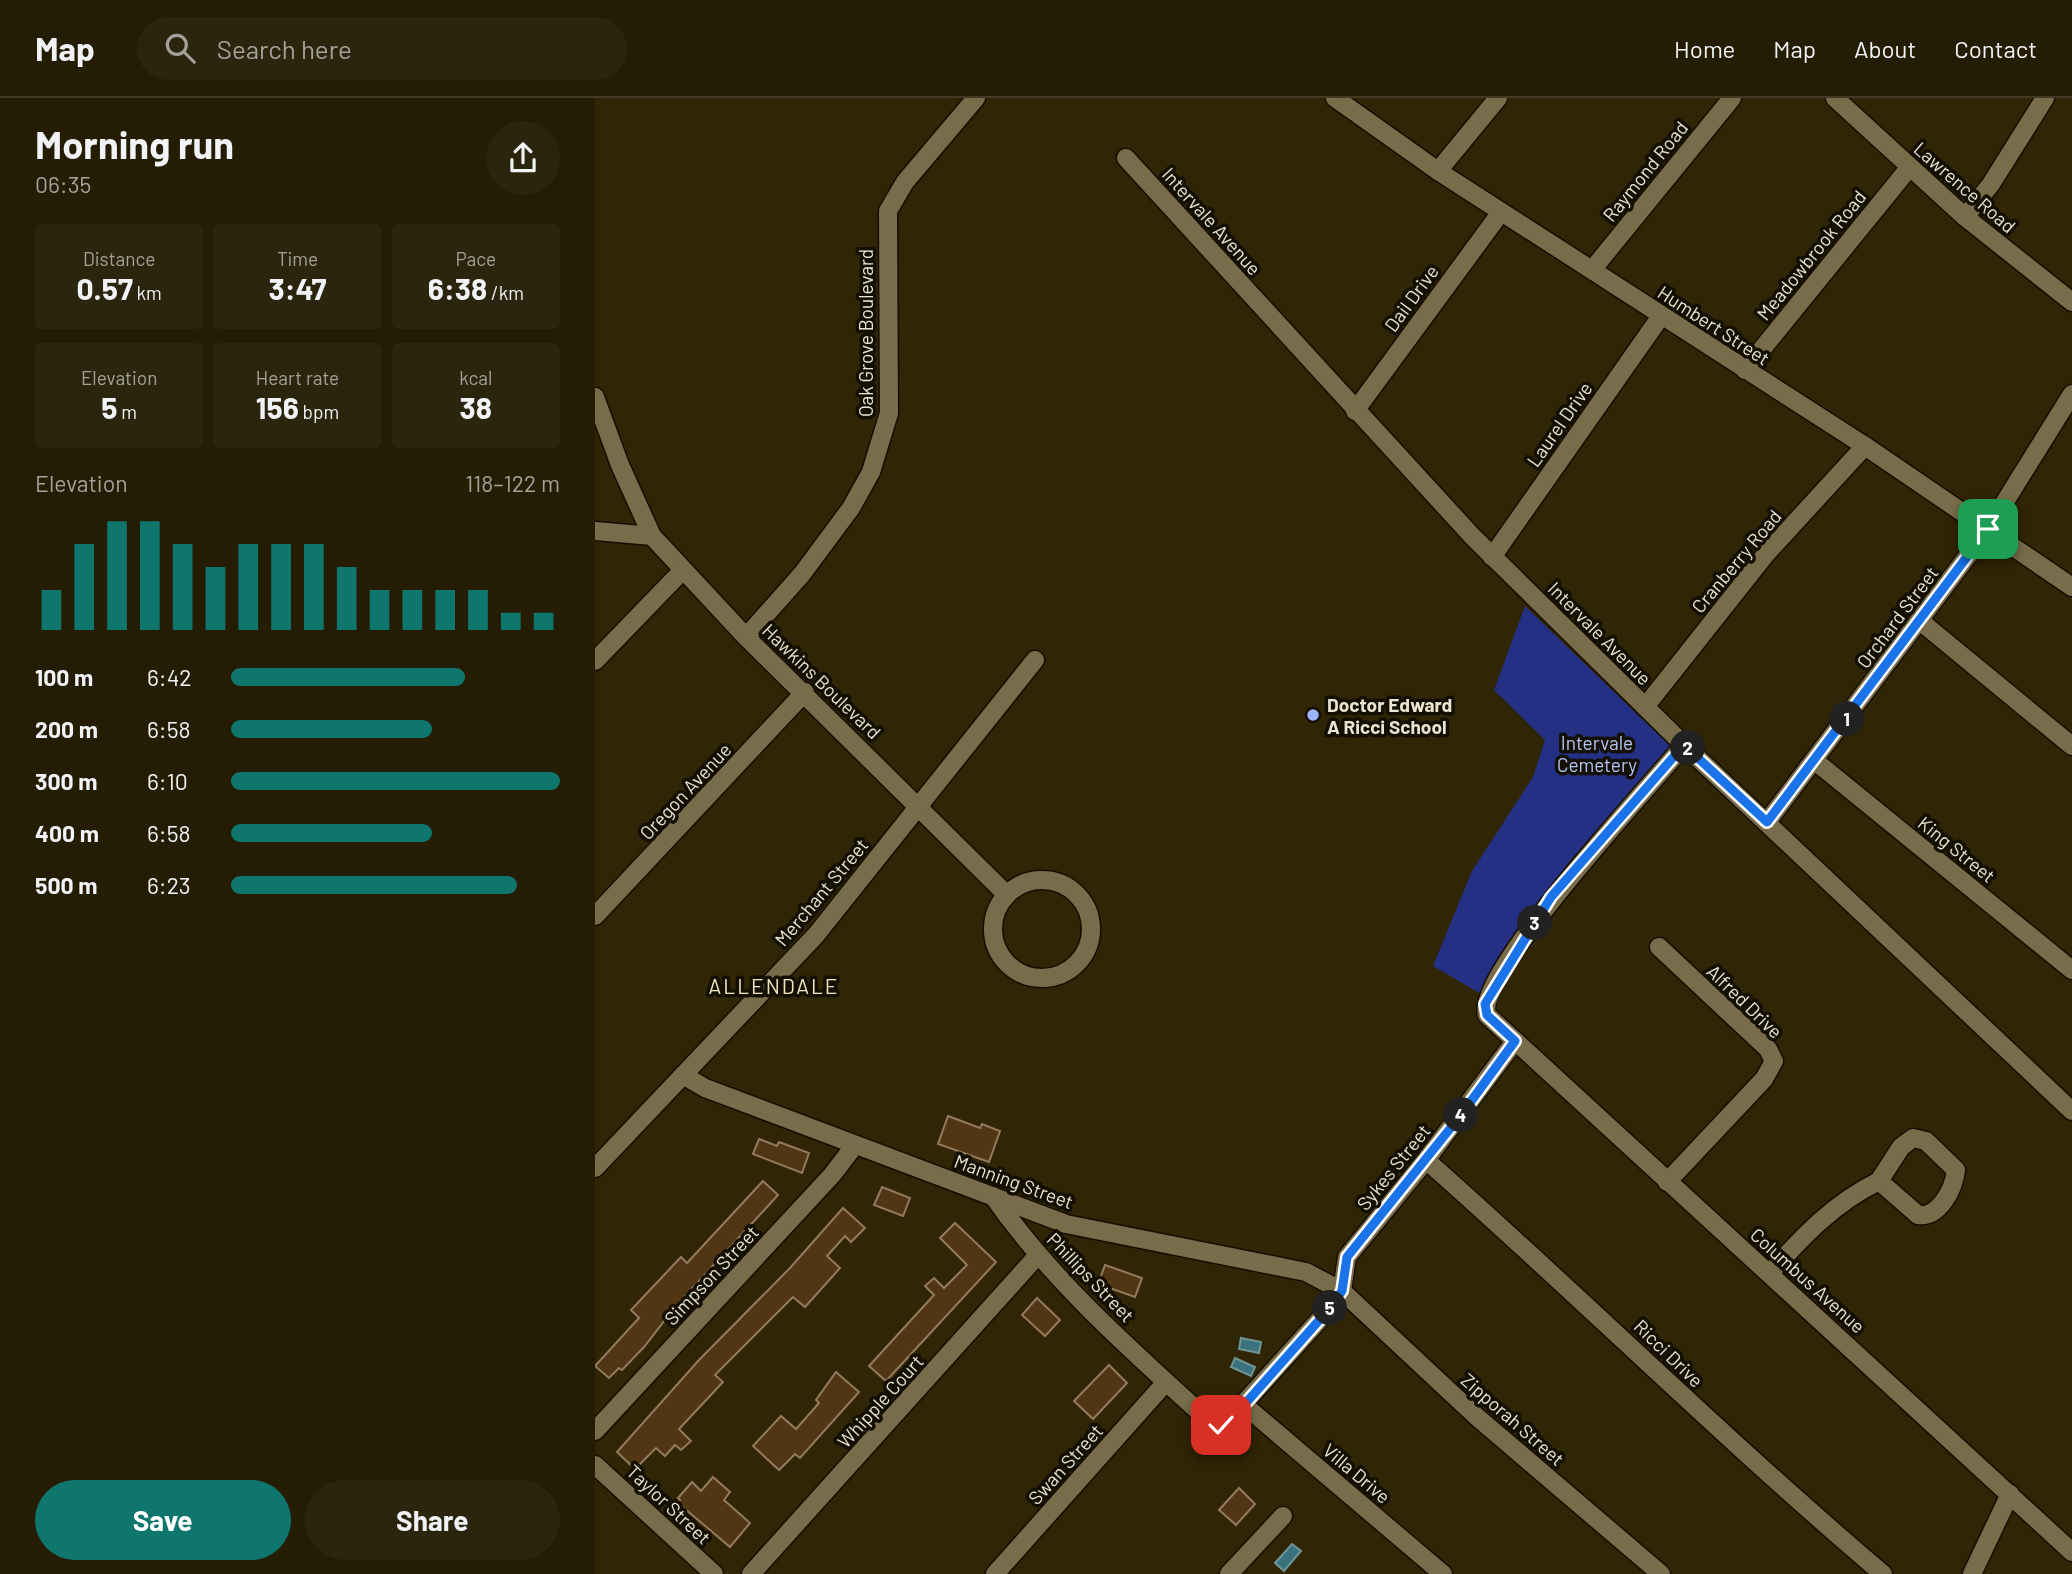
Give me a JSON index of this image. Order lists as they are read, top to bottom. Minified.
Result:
{"streets":{"street":["Raymond Road","Lawrence Road","Intervale Avenue","Meadowbrook Road","Dail Drive","Humbert Street","Oak Grove Boulevard","Laurel Drive","Cranberry Road","Orchard Street","Hawkins Boulevard","Oregon Avenue","King Street","Merchant Street","Alfred Drive","Sykes Street","Manning Street","Simpson Street","Phillips Street","Columbus Avenue","Ricci Drive","Whipple Court","Zipporah Street","Swan Street","Villa Drive","Taylor Street"]},"crossings":[["Raymond Road","Humbert Street"],["Lawrence Road","Meadowbrook Road"],["Intervale Avenue","Dail Drive"],["Intervale Avenue","Laurel Drive"],["Intervale Avenue","Cranberry Road"],["Intervale Avenue","Orchard Street"],["Meadowbrook Road","Humbert Street"],["Dail Drive","Humbert Street"],["Humbert Street","Laurel Drive"],["Humbert Street","Cranberry Road"],["Humbert Street","Orchard Street"],["Oak Grove Boulevard","Hawkins Boulevard"],["Orchard Street","King Street"],["Hawkins Boulevard","Oregon Avenue"],["Hawkins Boulevard","Merchant Street"],["Merchant Street","Manning Street"],["Alfred Drive","Columbus Avenue"],["Sykes Street","Manning Street"],["Sykes Street","Columbus Avenue"],["Sykes Street","Ricci Drive"],["Sykes Street","Zipporah Street"],["Manning Street","Simpson Street"],["Manning Street","Phillips Street"],["Manning Street","Zipporah Street"],["Phillips Street","Whipple Court"],["Phillips Street","Swan Street"]],"districts":["ALLENDALE"],"parks":["Intervale Cemetery"],"places":["Doctor Edward A Ricci School"],"page":{"header":"Map","search":"Search here","nav":["Home","Map","About","Contact"],"heading":["Morning run","06:35"],"stats":[["Distance","0.57 km"],["Time","3:47"],["Pace","6:38 /km"],["Elevation","5 m"],["Heart rate","156 bpm"],["kcal","38"]],"chart":["Elevation","118–122 m"],"list":[{"name":"100 m","note":"6:42"},{"name":"200 m","note":"6:58"},{"name":"300 m","note":"6:10"},{"name":"400 m","note":"6:58"},{"name":"500 m","note":"6:23"}],"pins":["1","2","3","4","5"],"buttons":["Save","Share"]}}
